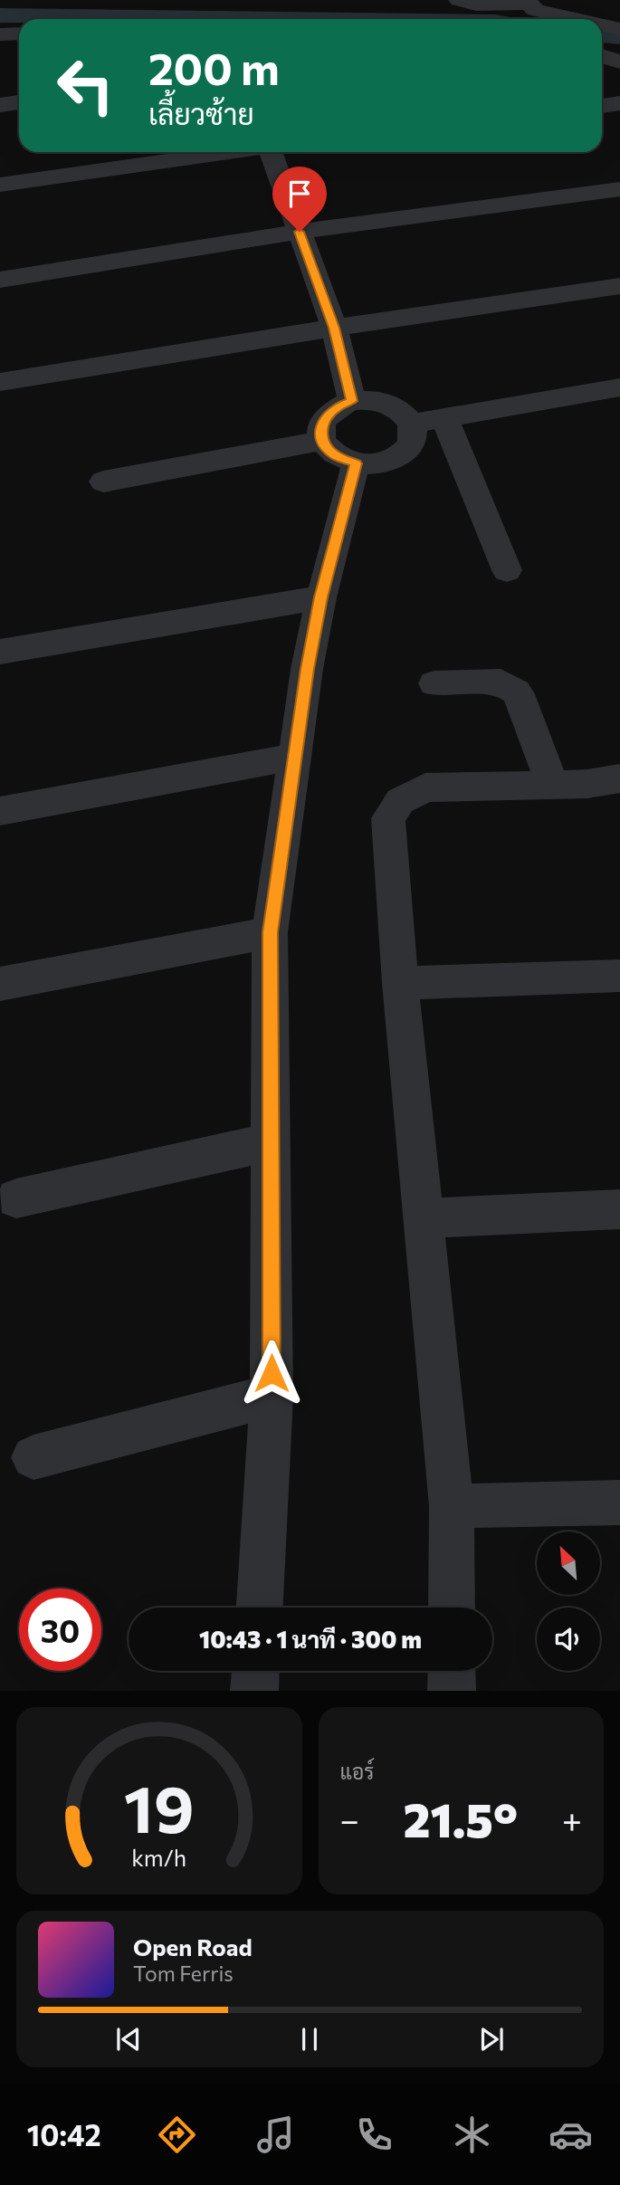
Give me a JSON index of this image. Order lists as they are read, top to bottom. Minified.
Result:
{"north":"top left","page":{"turn":["200 m","เลี้ยวซ้าย"],"limit":"30","trip":"10:43 · 1 นาที · 300 m","tile":"แอร์","heat":["−","21.5°","+"],"song":["Open Road","Tom Ferris"],"tabs":"10:42","gauge":["19","km/h"]}}
